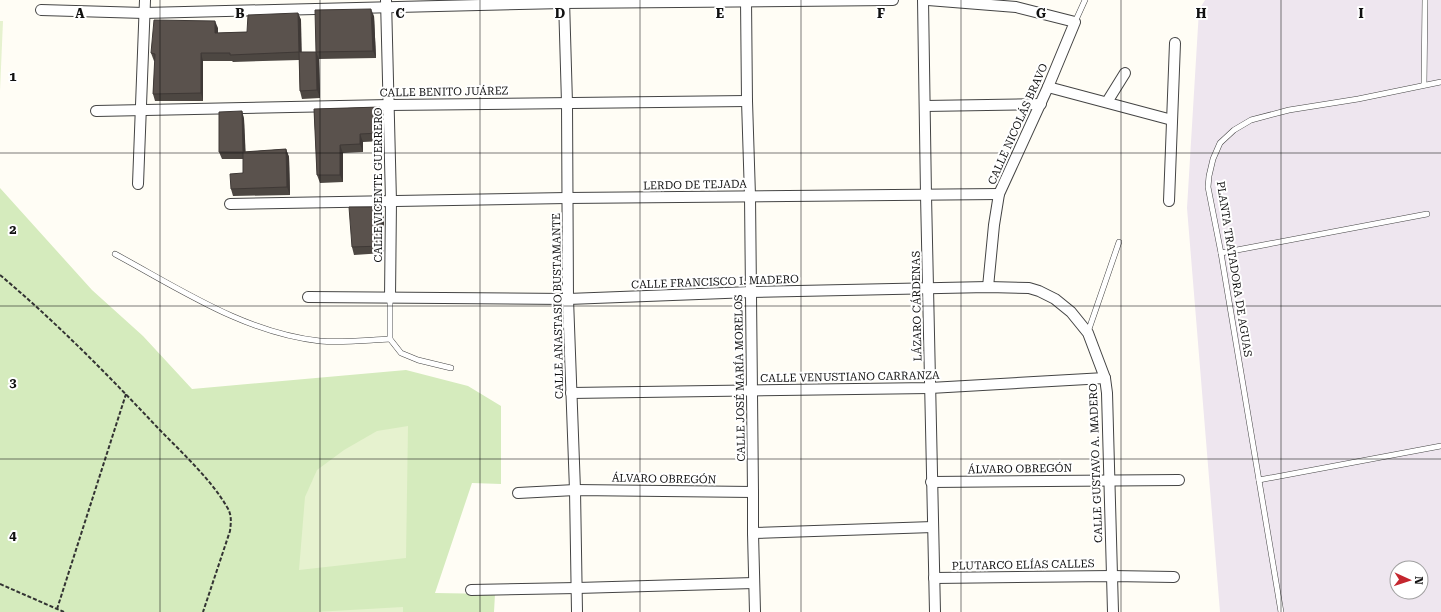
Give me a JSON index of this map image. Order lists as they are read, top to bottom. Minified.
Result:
{"streets":{"street":["CALLE BENITO JUÁREZ","CALLE NICOLÁS BRAVO","CALLE VICENTE GUERRERO","LERDO DE TEJADA","CALLE FRANCISCO I. MADERO","CALLE ANASTASIO BUSTAMANTE","LÁZARO CÁRDENAS","CALLE VENUSTIANO CARRANZA","CALLE JOSÉ MARÍA MORELOS","CALLE GUSTAVO A. MADERO","ÁLVARO OBREGÓN","PLUTARCO ELÍAS CALLES"],"lane":["PLANTA TRATADORA DE AGUAS"]},"crossings":[["CALLE BENITO JUÁREZ","CALLE VICENTE GUERRERO"],["CALLE BENITO JUÁREZ","CALLE ANASTASIO BUSTAMANTE"],["CALLE BENITO JUÁREZ","CALLE JOSÉ MARÍA MORELOS"],["CALLE NICOLÁS BRAVO","LERDO DE TEJADA"],["CALLE NICOLÁS BRAVO","CALLE FRANCISCO I. MADERO"],["CALLE VICENTE GUERRERO","LERDO DE TEJADA"],["CALLE VICENTE GUERRERO","CALLE FRANCISCO I. MADERO"],["LERDO DE TEJADA","CALLE ANASTASIO BUSTAMANTE"],["LERDO DE TEJADA","LÁZARO CÁRDENAS"],["LERDO DE TEJADA","CALLE JOSÉ MARÍA MORELOS"],["CALLE FRANCISCO I. MADERO","CALLE ANASTASIO BUSTAMANTE"],["CALLE FRANCISCO I. MADERO","LÁZARO CÁRDENAS"],["CALLE FRANCISCO I. MADERO","CALLE JOSÉ MARÍA MORELOS"],["CALLE FRANCISCO I. MADERO","CALLE GUSTAVO A. MADERO"],["CALLE ANASTASIO BUSTAMANTE","CALLE VENUSTIANO CARRANZA"],["CALLE ANASTASIO BUSTAMANTE","ÁLVARO OBREGÓN"],["LÁZARO CÁRDENAS","CALLE VENUSTIANO CARRANZA"],["LÁZARO CÁRDENAS","ÁLVARO OBREGÓN"],["LÁZARO CÁRDENAS","PLUTARCO ELÍAS CALLES"],["CALLE VENUSTIANO CARRANZA","CALLE JOSÉ MARÍA MORELOS"],["CALLE VENUSTIANO CARRANZA","CALLE GUSTAVO A. MADERO"],["CALLE JOSÉ MARÍA MORELOS","ÁLVARO OBREGÓN"],["CALLE GUSTAVO A. MADERO","ÁLVARO OBREGÓN"],["CALLE GUSTAVO A. MADERO","PLUTARCO ELÍAS CALLES"]],"north":"right","grid":{"columns":["A","B","C","D","E","F","G","H","I"],"rows":["1","2","3","4"]}}
